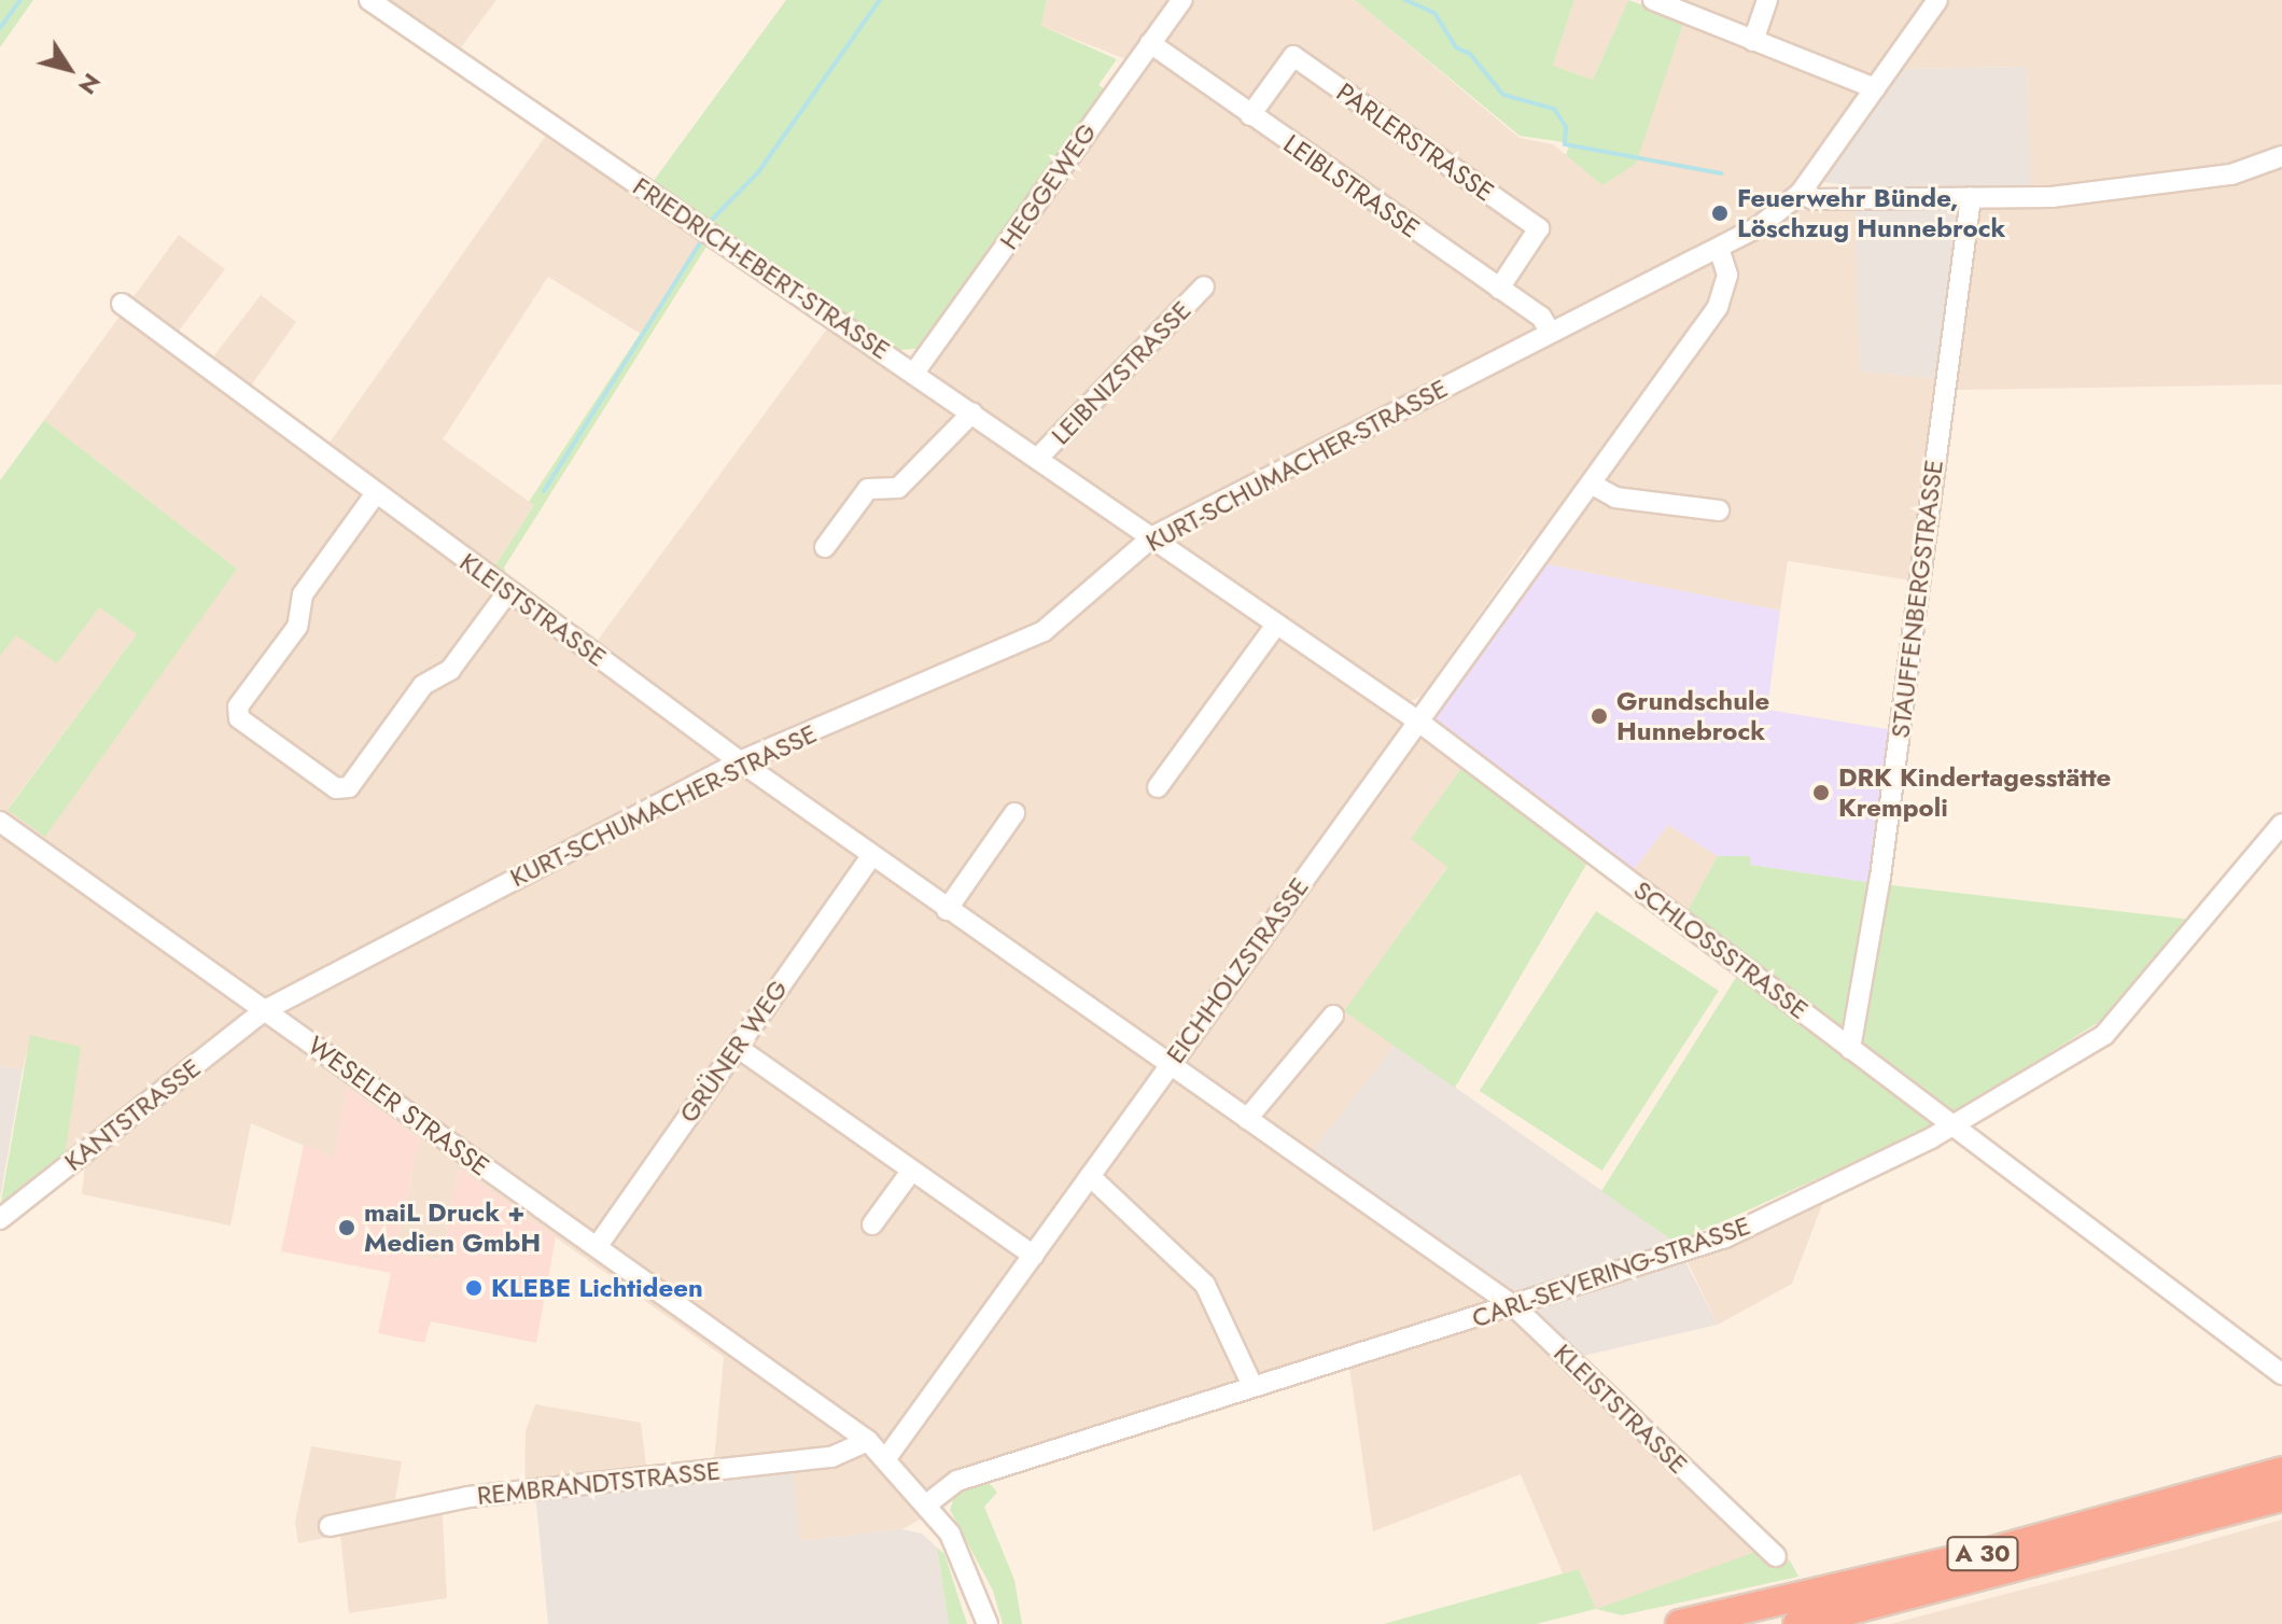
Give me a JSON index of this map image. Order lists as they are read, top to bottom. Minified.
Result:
{"streets":{"highway":["A 30"],"street":["PARLERSTRASSE","HEGGEWEG","LEIBLSTRASSE","FRIEDRICH-EBERT-STRASSE","LEIBNIZSTRASSE","KURT-SCHUMACHER-STRASSE","STAUFFENBERGSTRASSE","KLEISTSTRASSE","SCHLOSSSTRASSE","EICHHOLZSTRASSE","GRÜNER WEG","WESELER STRASSE","KANTSTRASSE","CARL-SEVERING-STRASSE","REMBRANDTSTRASSE"]},"crossings":[["PARLERSTRASSE","LEIBLSTRASSE"],["HEGGEWEG","LEIBLSTRASSE"],["HEGGEWEG","FRIEDRICH-EBERT-STRASSE"],["LEIBLSTRASSE","KURT-SCHUMACHER-STRASSE"],["FRIEDRICH-EBERT-STRASSE","LEIBNIZSTRASSE"],["FRIEDRICH-EBERT-STRASSE","KURT-SCHUMACHER-STRASSE"],["FRIEDRICH-EBERT-STRASSE","SCHLOSSSTRASSE"],["KURT-SCHUMACHER-STRASSE","KLEISTSTRASSE"],["KURT-SCHUMACHER-STRASSE","SCHLOSSSTRASSE"],["KURT-SCHUMACHER-STRASSE","EICHHOLZSTRASSE"],["KURT-SCHUMACHER-STRASSE","WESELER STRASSE"],["KURT-SCHUMACHER-STRASSE","KANTSTRASSE"],["STAUFFENBERGSTRASSE","SCHLOSSSTRASSE"],["KLEISTSTRASSE","EICHHOLZSTRASSE"],["KLEISTSTRASSE","GRÜNER WEG"],["KLEISTSTRASSE","CARL-SEVERING-STRASSE"],["SCHLOSSSTRASSE","EICHHOLZSTRASSE"],["SCHLOSSSTRASSE","CARL-SEVERING-STRASSE"],["EICHHOLZSTRASSE","WESELER STRASSE"],["GRÜNER WEG","WESELER STRASSE"],["WESELER STRASSE","KANTSTRASSE"],["WESELER STRASSE","CARL-SEVERING-STRASSE"],["WESELER STRASSE","REMBRANDTSTRASSE"]],"places":["Feuerwehr Bünde, Löschzug Hunnebrock","Grundschule Hunnebrock","DRK Kindertagesstätte Krempoli","maiL Druck + Medien GmbH","KLEBE Lichtideen"],"north":"bottom right"}
